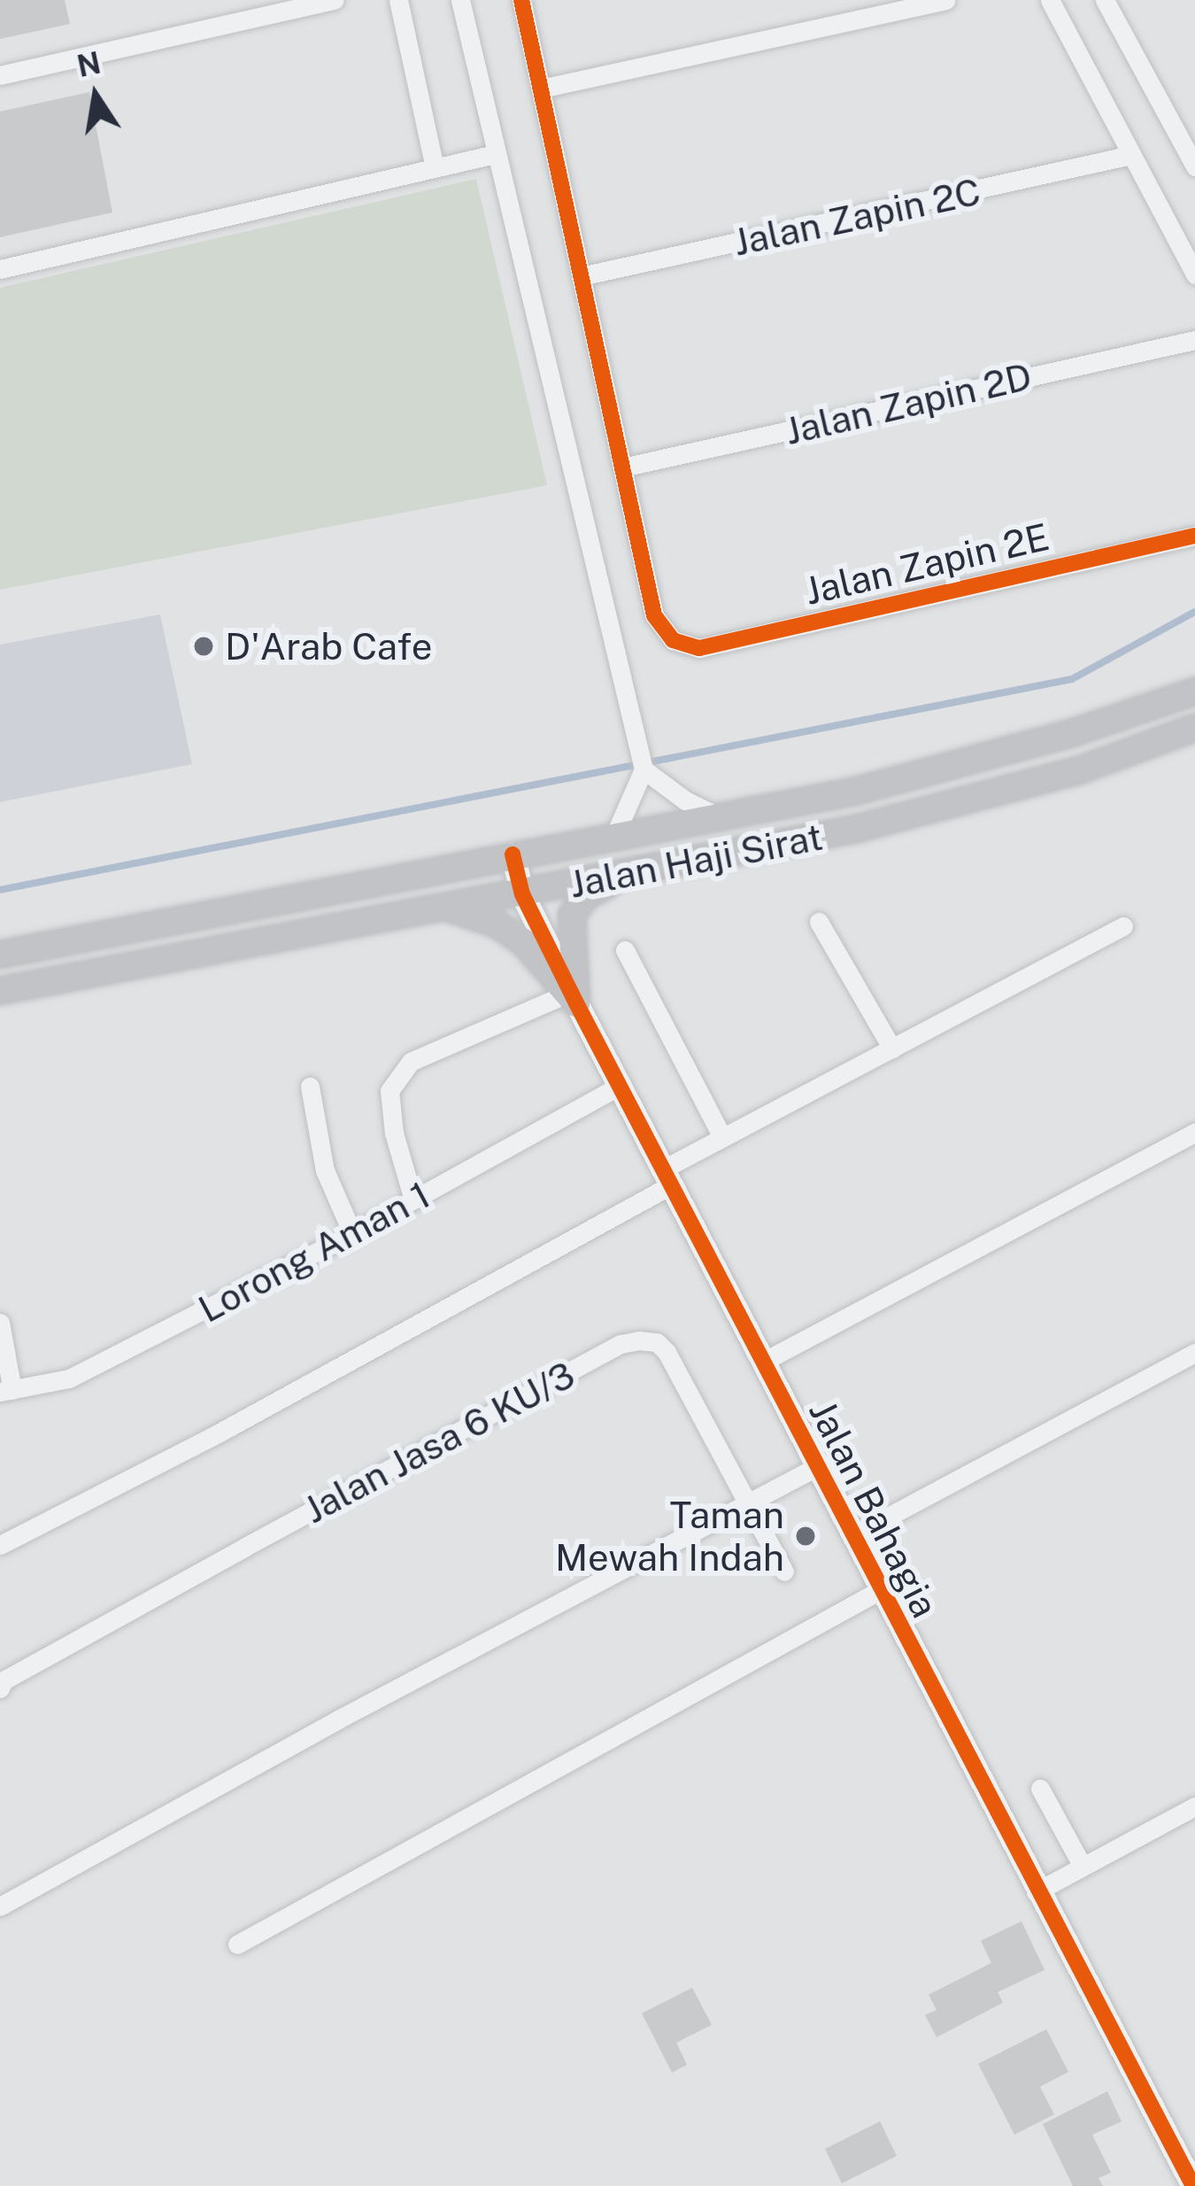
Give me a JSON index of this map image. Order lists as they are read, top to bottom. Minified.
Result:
{"streets":{"main road":["Jalan Haji Sirat"],"street":["Jalan Zapin 2C","Jalan Zapin 2D","Jalan Zapin 2E","Lorong Aman 1","Jalan Jasa 6 KU/3","Jalan Bahagia"]},"crossings":[["Jalan Zapin 2D","Jalan Zapin 2E"],["Jalan Haji Sirat","Jalan Bahagia"],["Lorong Aman 1","Jalan Bahagia"]],"places":["D'Arab Cafe","Taman Mewah Indah"],"north":"top"}
